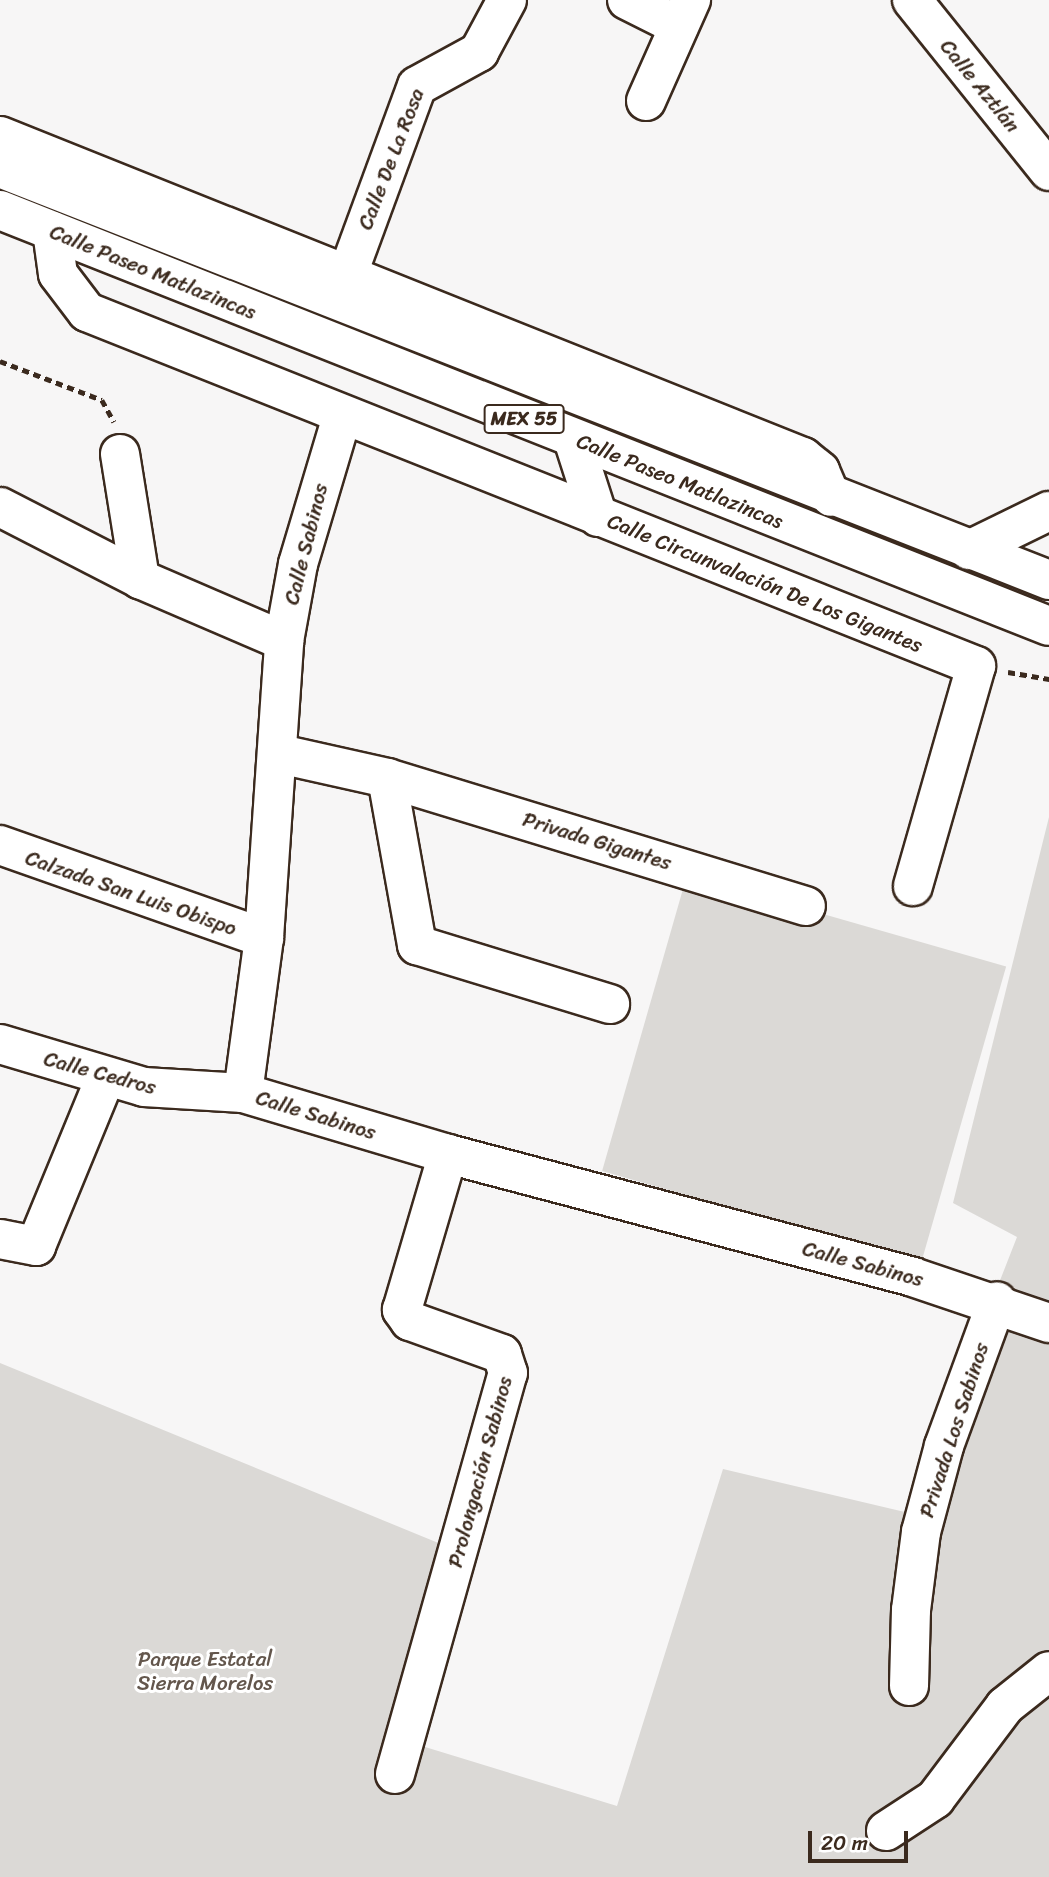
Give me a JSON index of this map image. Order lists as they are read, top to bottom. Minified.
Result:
{"streets":{"main road":["Calle Aztlán","Calle De La Rosa","Calle Paseo Matlazincas","MEX 55","Calle Sabinos","Calle Circunvalación De Los Gigantes","Privada Gigantes","Calzada San Luis Obispo","Calle Cedros","Privada Los Sabinos","Prolongación Sabinos"]},"crossings":[["Calle Paseo Matlazincas","Calle Circunvalación De Los Gigantes"],["Calle Sabinos","Calle Circunvalación De Los Gigantes"],["Calle Sabinos","Privada Gigantes"],["Calle Sabinos","Calzada San Luis Obispo"],["Calle Sabinos","Calle Cedros"],["Calle Sabinos","Privada Los Sabinos"],["Calle Sabinos","Prolongación Sabinos"]],"parks":["Parque Estatal Sierra Morelos"],"scale_bar":"20 m"}
